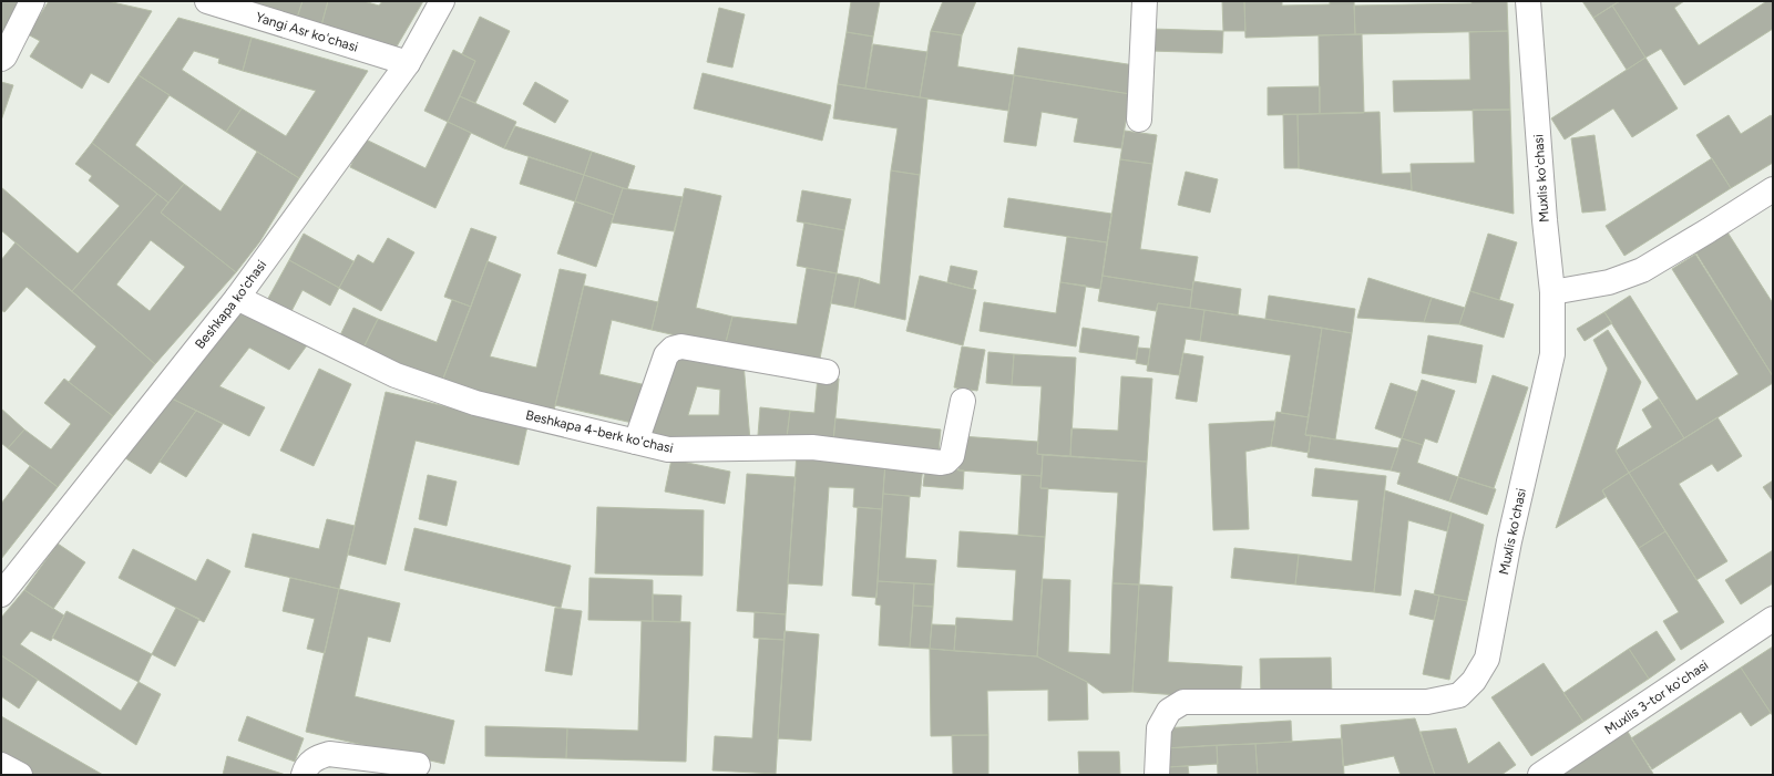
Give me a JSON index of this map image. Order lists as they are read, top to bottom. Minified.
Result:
{"streets":{"street":["Yangi Asr koʻchasi","Muxlis koʻchasi","Beshkapa ko'chasi","Beshkapa 4-berk koʻchasi","Muxlis 3-tor koʻchasi"]},"crossings":[["Yangi Asr koʻchasi","Beshkapa ko'chasi"],["Beshkapa ko'chasi","Beshkapa 4-berk koʻchasi"]]}
